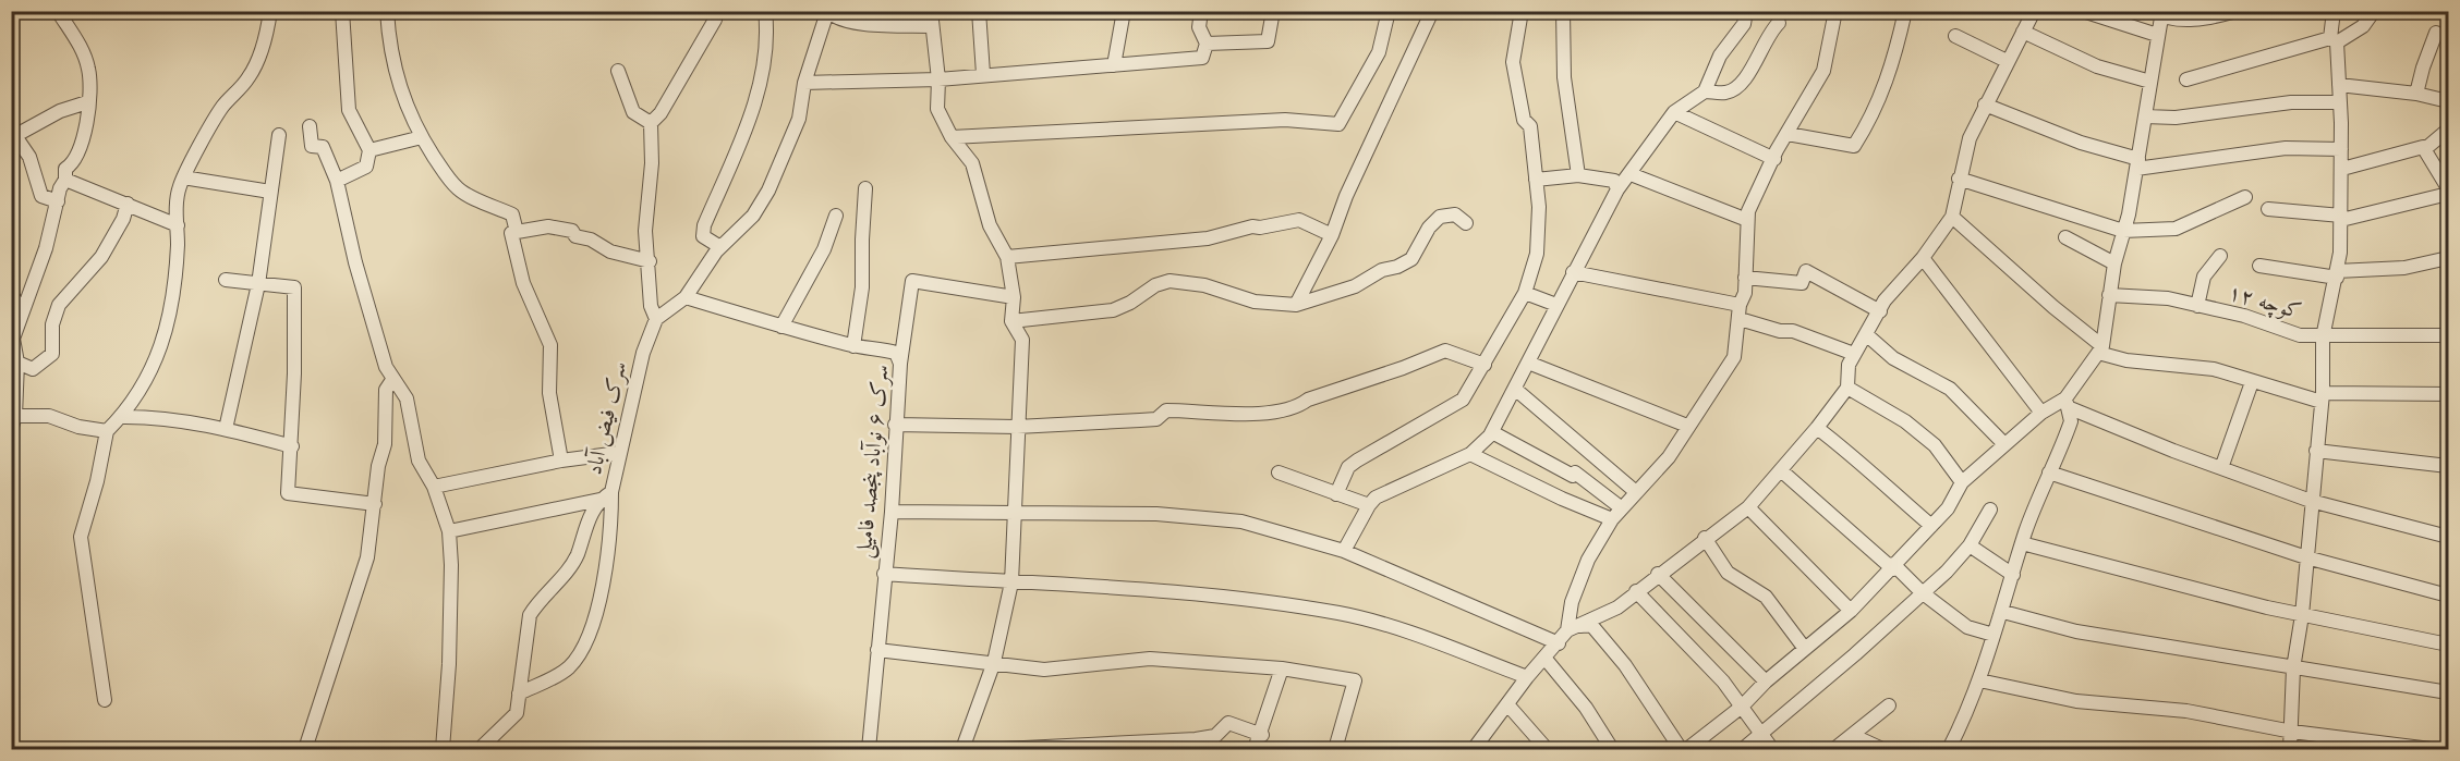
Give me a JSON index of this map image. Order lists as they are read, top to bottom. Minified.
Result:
{"streets":{"street":["کوچه ۱۲","سرک فيض آباد","سرک ۶ نوآباد پنجصد فامیلی"]}}
